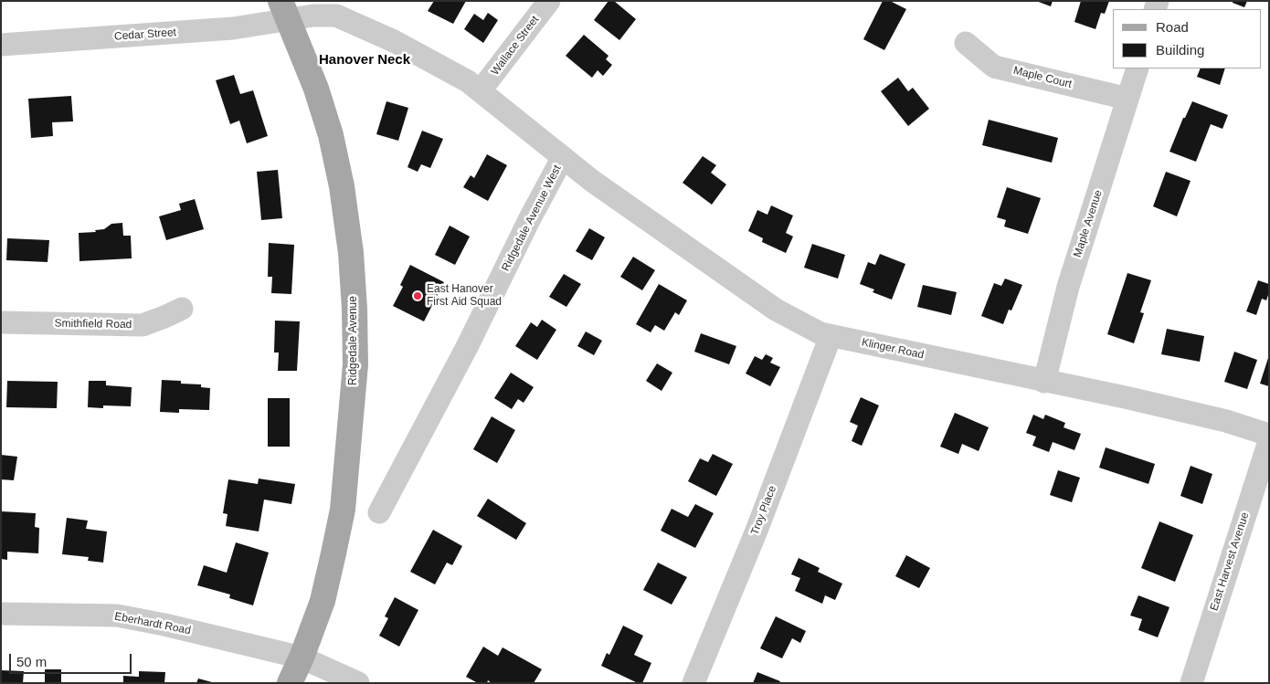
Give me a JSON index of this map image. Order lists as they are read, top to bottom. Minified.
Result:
{"streets":{"main road":["Ridgedale Avenue"],"street":["Cedar Street","Wallace Street","Maple Court","Ridgedale Avenue West","Maple Avenue","Smithfield Road","Klinger Road","Troy Place","East Harvest Avenue","Eberhardt Road"]},"crossings":[["Cedar Street","Ridgedale Avenue West"],["Cedar Street","Ridgedale Avenue"],["Wallace Street","Ridgedale Avenue West"],["Maple Court","Maple Avenue"],["Ridgedale Avenue West","Ridgedale Avenue"],["Ridgedale Avenue West","Klinger Road"],["Maple Avenue","Klinger Road"],["Ridgedale Avenue","Eberhardt Road"],["Klinger Road","Troy Place"]],"districts":["Hanover Neck"],"places":["East Hanover First Aid Squad"],"legend":["Road","Building"],"scale_bar":"50 m"}
